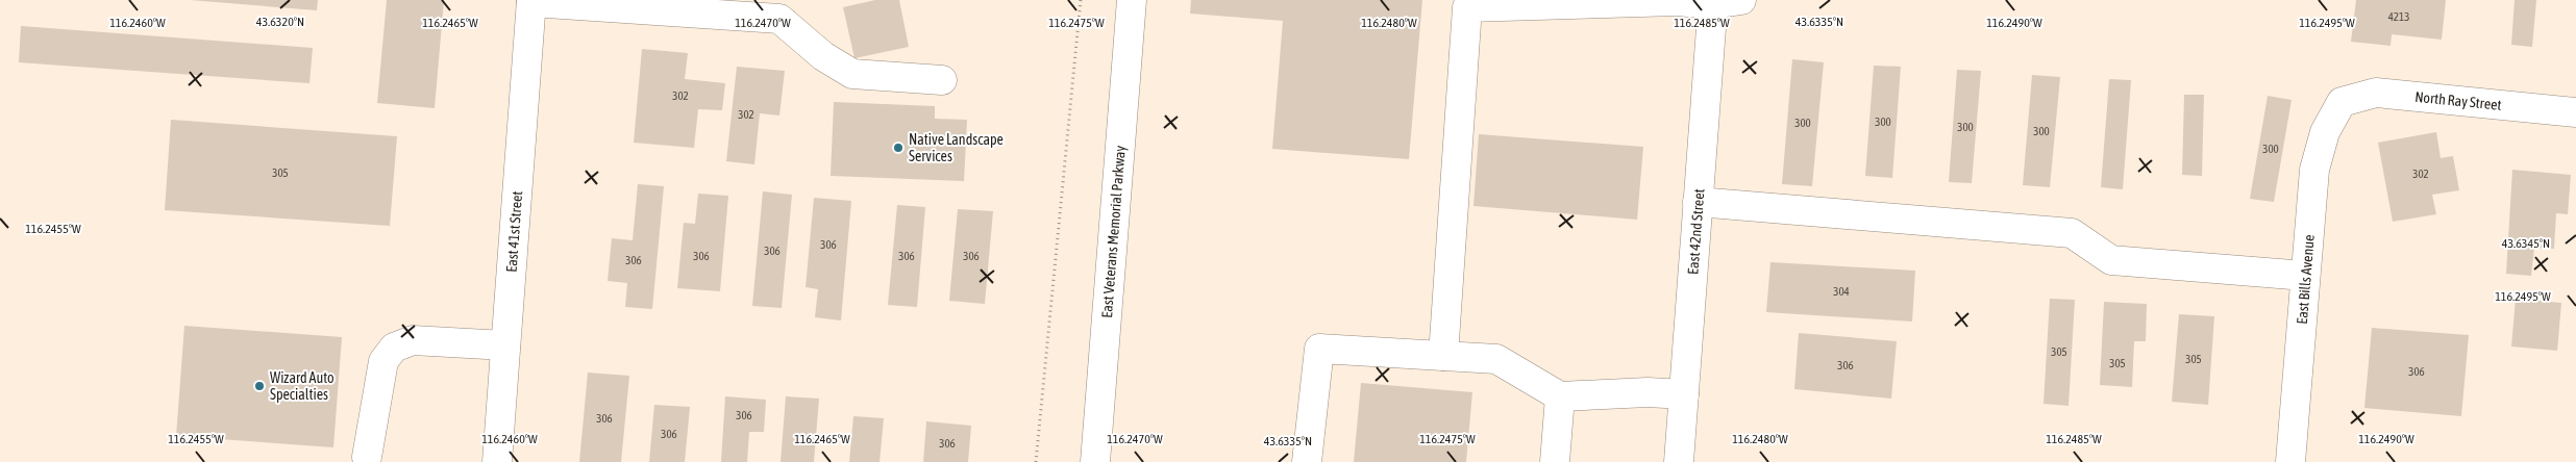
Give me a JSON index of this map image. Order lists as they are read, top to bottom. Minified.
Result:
{"streets":{"street":["North Ray Street","East 41st Street","East Veterans Memorial Parkway","East 42nd Street","East Bills Avenue"]},"crossings":[["North Ray Street","East Bills Avenue"]],"places":["Native Landscape Services","Wizard Auto Specialties"],"house_numbers":["4213","302","302","300","300","300","300","300","305","302","306","306","306","306","306","306","304","305","305","305","306","306","306","306","306","306"],"coordinates":["43.6335°N","43.6320°N","116.2495°W","116.2460°W","116.2465°W","116.2470°W","116.2475°W","116.2480°W","116.2485°W","116.2490°W","116.2455°W","43.6345°N"]}
